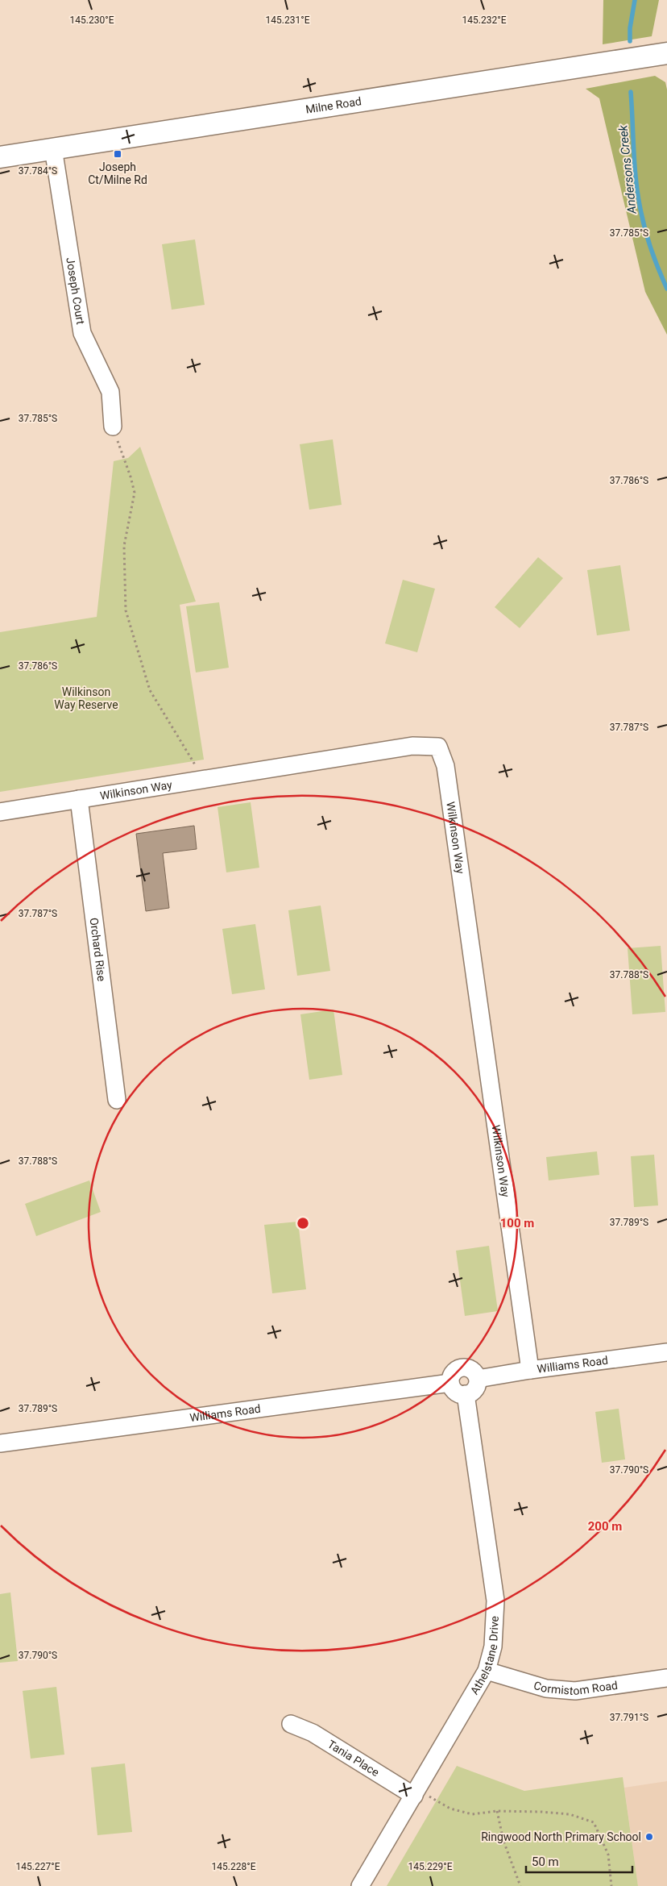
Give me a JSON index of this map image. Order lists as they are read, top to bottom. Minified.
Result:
{"streets":{"street":["Milne Road","Joseph Court","Wilkinson Way","Orchard Rise","Williams Road","Athelstane Drive","Cormistom Road","Tania Place"]},"crossings":[["Milne Road","Joseph Court"],["Wilkinson Way","Orchard Rise"],["Wilkinson Way","Williams Road"],["Williams Road","Athelstane Drive"],["Athelstane Drive","Cormistom Road"],["Athelstane Drive","Tania Place"]],"water":["Andersons Creek"],"parks":["Wilkinson Way Reserve"],"places":{"transit":["Joseph Ct/Milne Rd"],"other":["Ringwood North Primary School"]},"scale_bar":"50 m","coordinates":["145.230°E","145.231°E","145.232°E","37.784°S","37.785°S","37.786°S","37.787°S","37.788°S","37.789°S","37.790°S","37.791°S","145.227°E","145.228°E","145.229°E"],"rings":["100 m","200 m"]}
